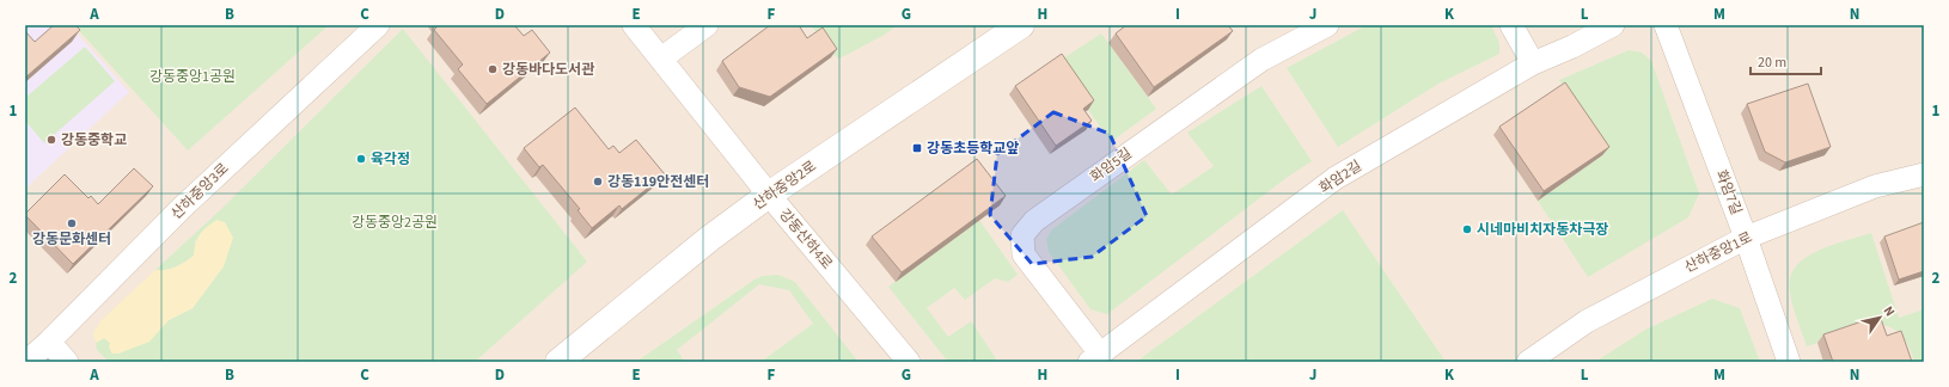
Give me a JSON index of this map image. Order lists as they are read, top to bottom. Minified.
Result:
{"streets":{"main road":["산하중앙2로"],"street":["화암5길","화암2길","산하중앙3로","화암7길","강동산하4로","산하중앙1로"]},"crossings":[["화암5길","화암2길"],["산하중앙2로","강동산하4로"],["화암7길","산하중앙1로"]],"parks":["강동중앙1공원","강동중앙2공원"],"places":{"other":["강동바다도서관","강동중학교","육각정","강동119안전센터","강동문화센터","시네마비치자동차극장"],"transit":["강동초등학교앞"]},"scale_bar":"20 m","north":"top right","grid":{"columns":["A","B","C","D","E","F","G","H","I","J","K","L","M","N"],"rows":["1","2"]}}
